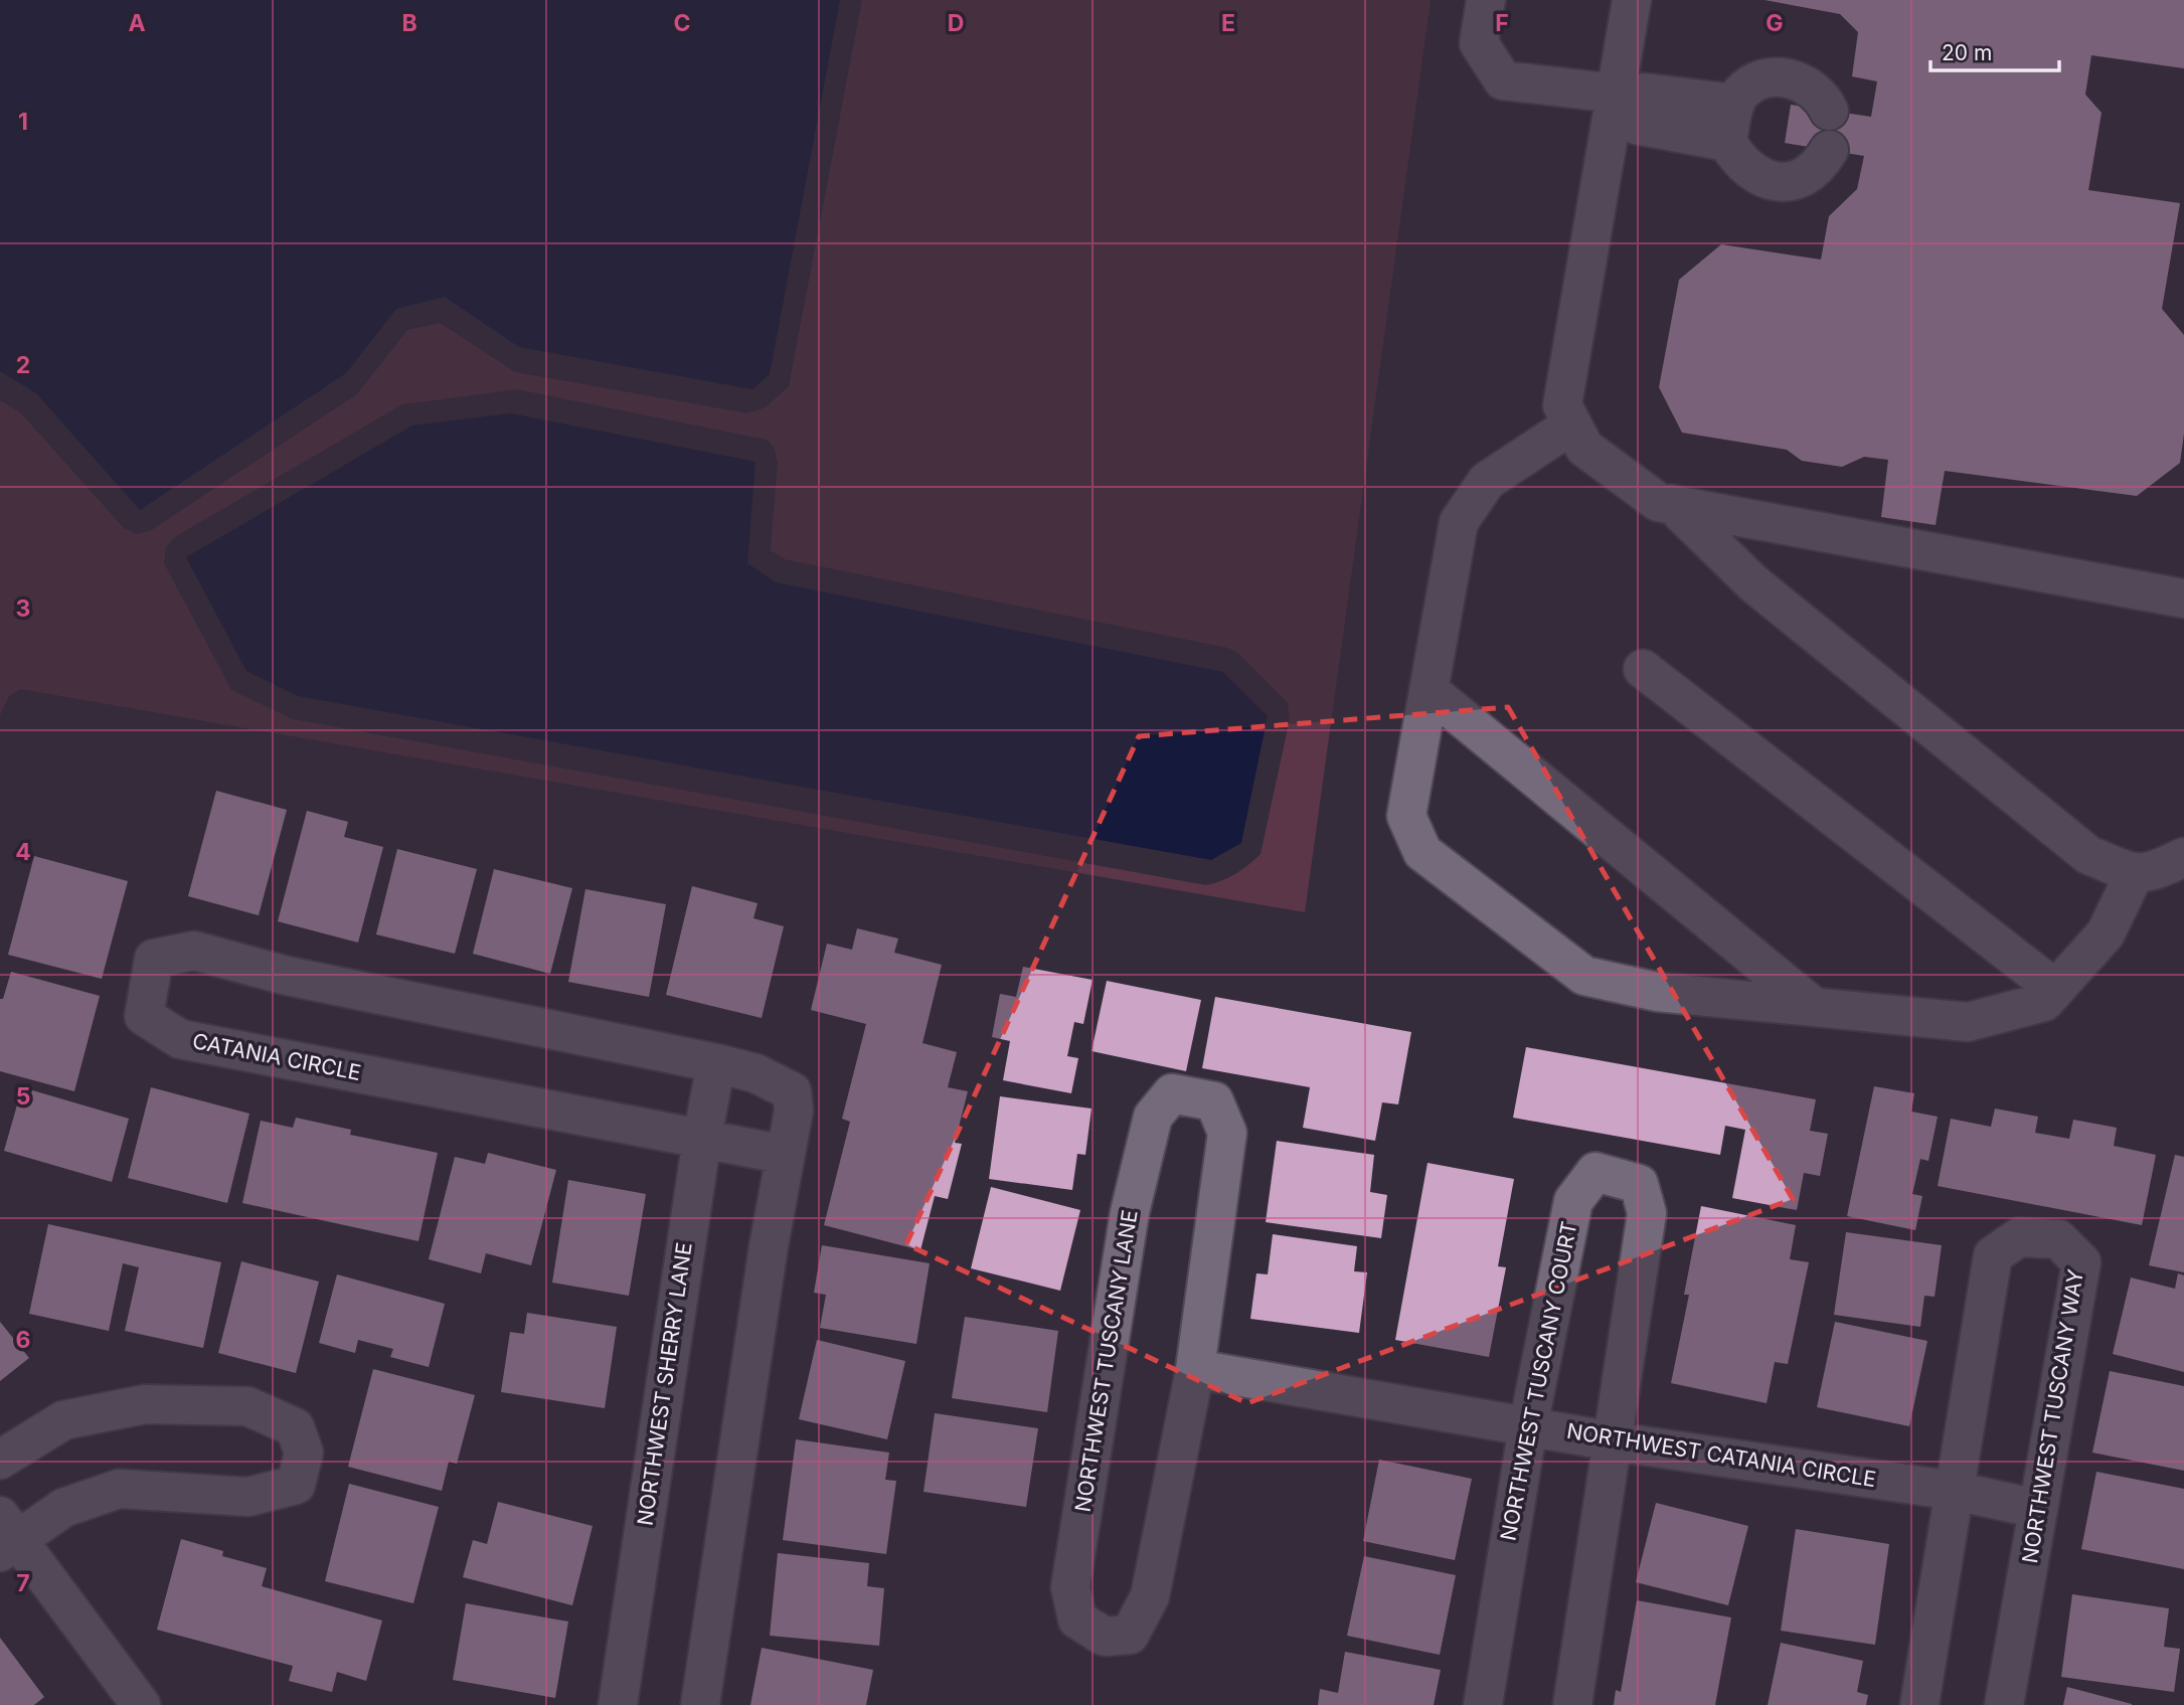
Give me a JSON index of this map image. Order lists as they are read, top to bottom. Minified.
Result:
{"streets":{"street":["CATANIA CIRCLE","NORTHWEST TUSCANY LANE","NORTHWEST TUSCANY COURT","NORTHWEST SHERRY LANE","NORTHWEST TUSCANY WAY","NORTHWEST CATANIA CIRCLE"]},"crossings":[["CATANIA CIRCLE","NORTHWEST SHERRY LANE"],["NORTHWEST TUSCANY LANE","NORTHWEST CATANIA CIRCLE"],["NORTHWEST TUSCANY COURT","NORTHWEST CATANIA CIRCLE"],["NORTHWEST TUSCANY WAY","NORTHWEST CATANIA CIRCLE"]],"scale_bar":"20 m","grid":{"columns":["A","B","C","D","E","F","G"],"rows":["1","2","3","4","5","6","7"]}}
